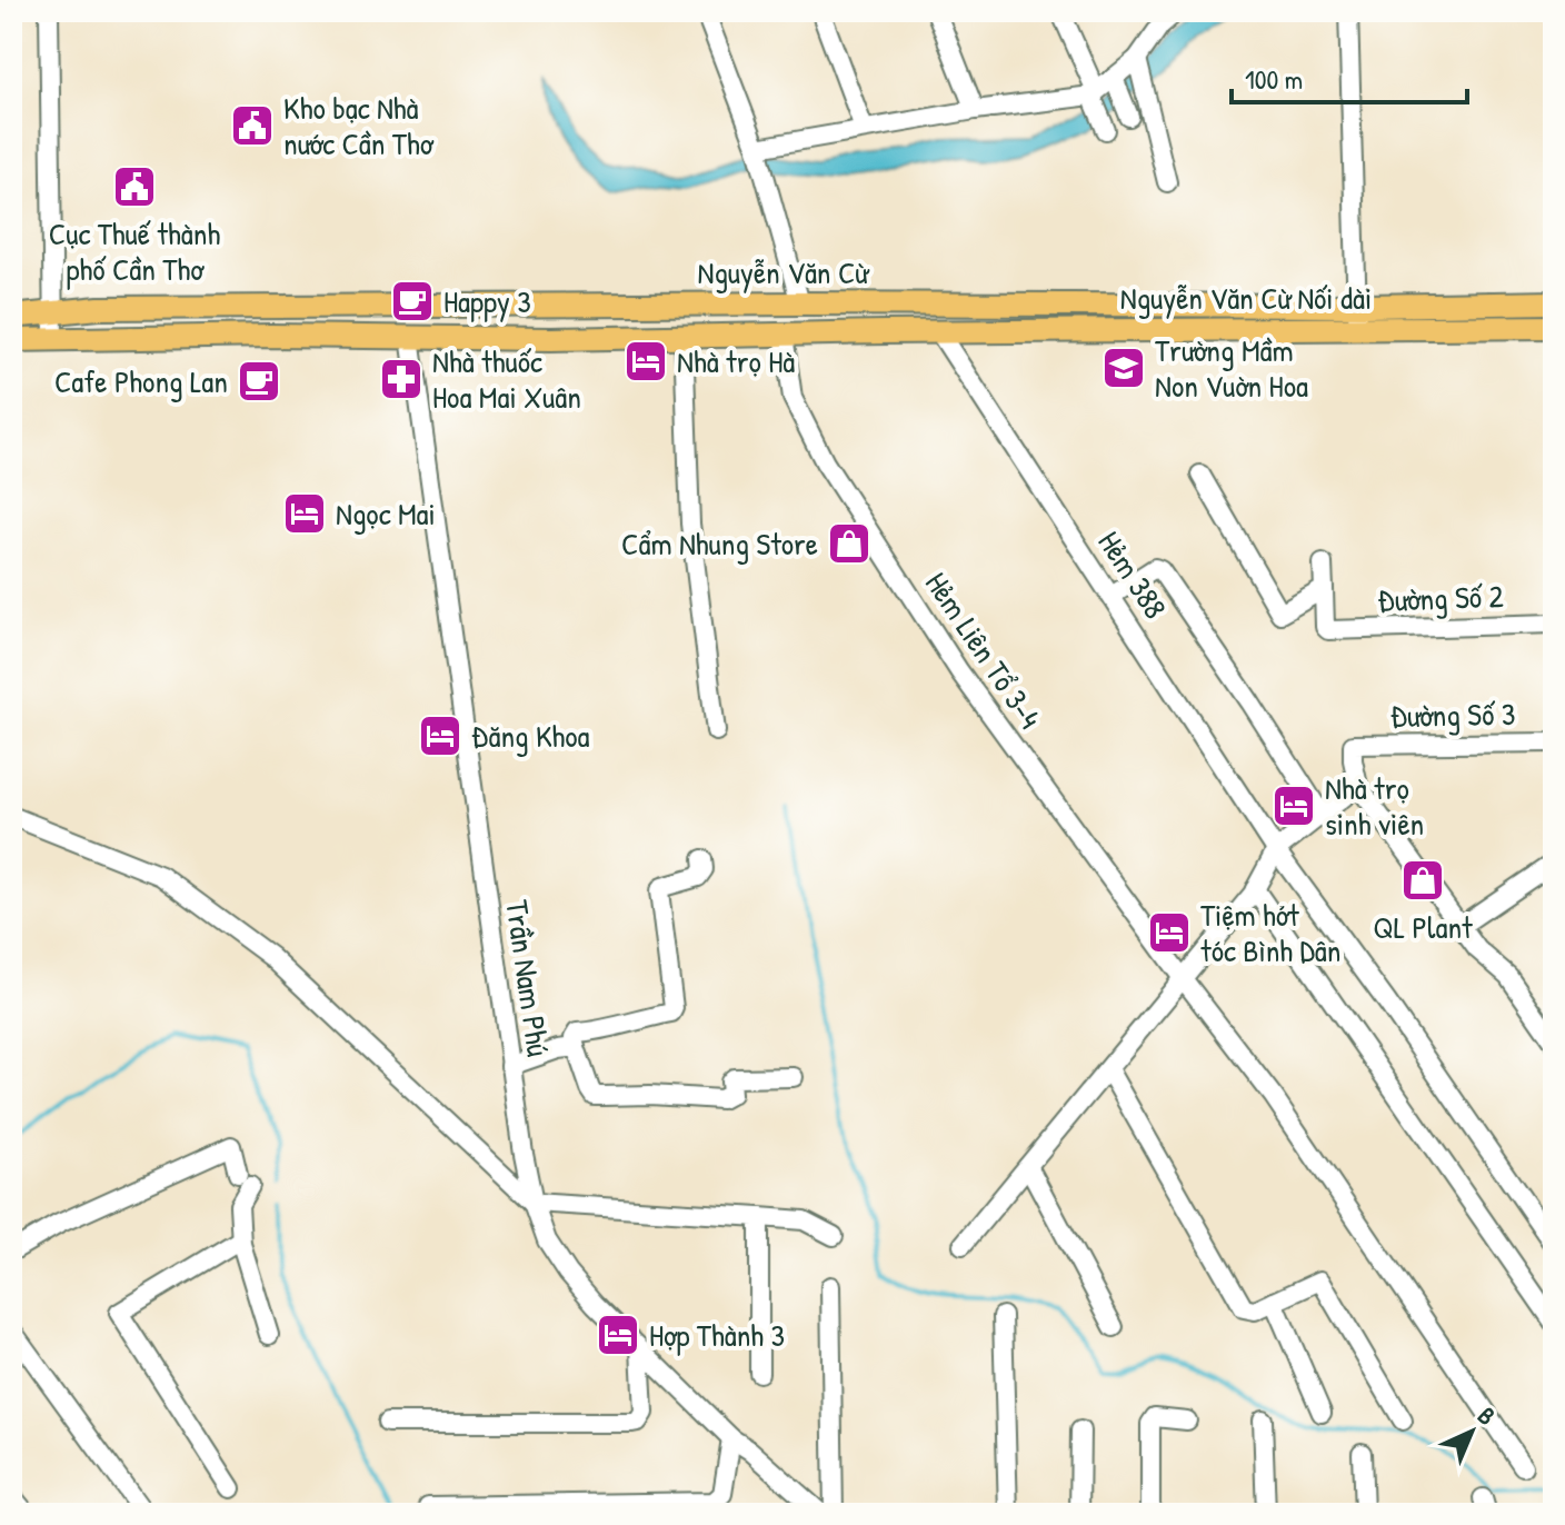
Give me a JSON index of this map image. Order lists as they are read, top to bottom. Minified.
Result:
{"streets":{"main road":["Nguyễn Văn Cừ","Nguyễn Văn Cừ Nối dài"],"street":["Hẻm 388","Đường Số 2","Hẻm Liên Tổ 3-4","Đường Số 3","Trần Nam Phú"]},"crossings":[["Nguyễn Văn Cừ","Nguyễn Văn Cừ Nối dài"],["Nguyễn Văn Cừ","Hẻm 388"],["Nguyễn Văn Cừ","Hẻm Liên Tổ 3-4"],["Nguyễn Văn Cừ","Trần Nam Phú"],["Nguyễn Văn Cừ Nối dài","Hẻm 388"]],"places":{"public building":["Kho bạc Nhà nước Cần Thơ","Cục Thuế thành phố Cần Thơ"],"cafe":["Happy 3","Cafe Phong Lan"],"hotel":["Nhà trọ Hà","Ngọc Mai","Đăng Khoa","Nhà trọ sinh viên","Tiệm hớt tóc Bình Dân","Hợp Thành 3"],"school or university":["Trường Mầm Non Vuờn Hoa"],"pharmacy":["Nhà thuốc Hoa Mai Xuân"],"shop":["Cẩm Nhung Store","QL Plant"]},"scale_bar":"100 m","north":"top right"}
